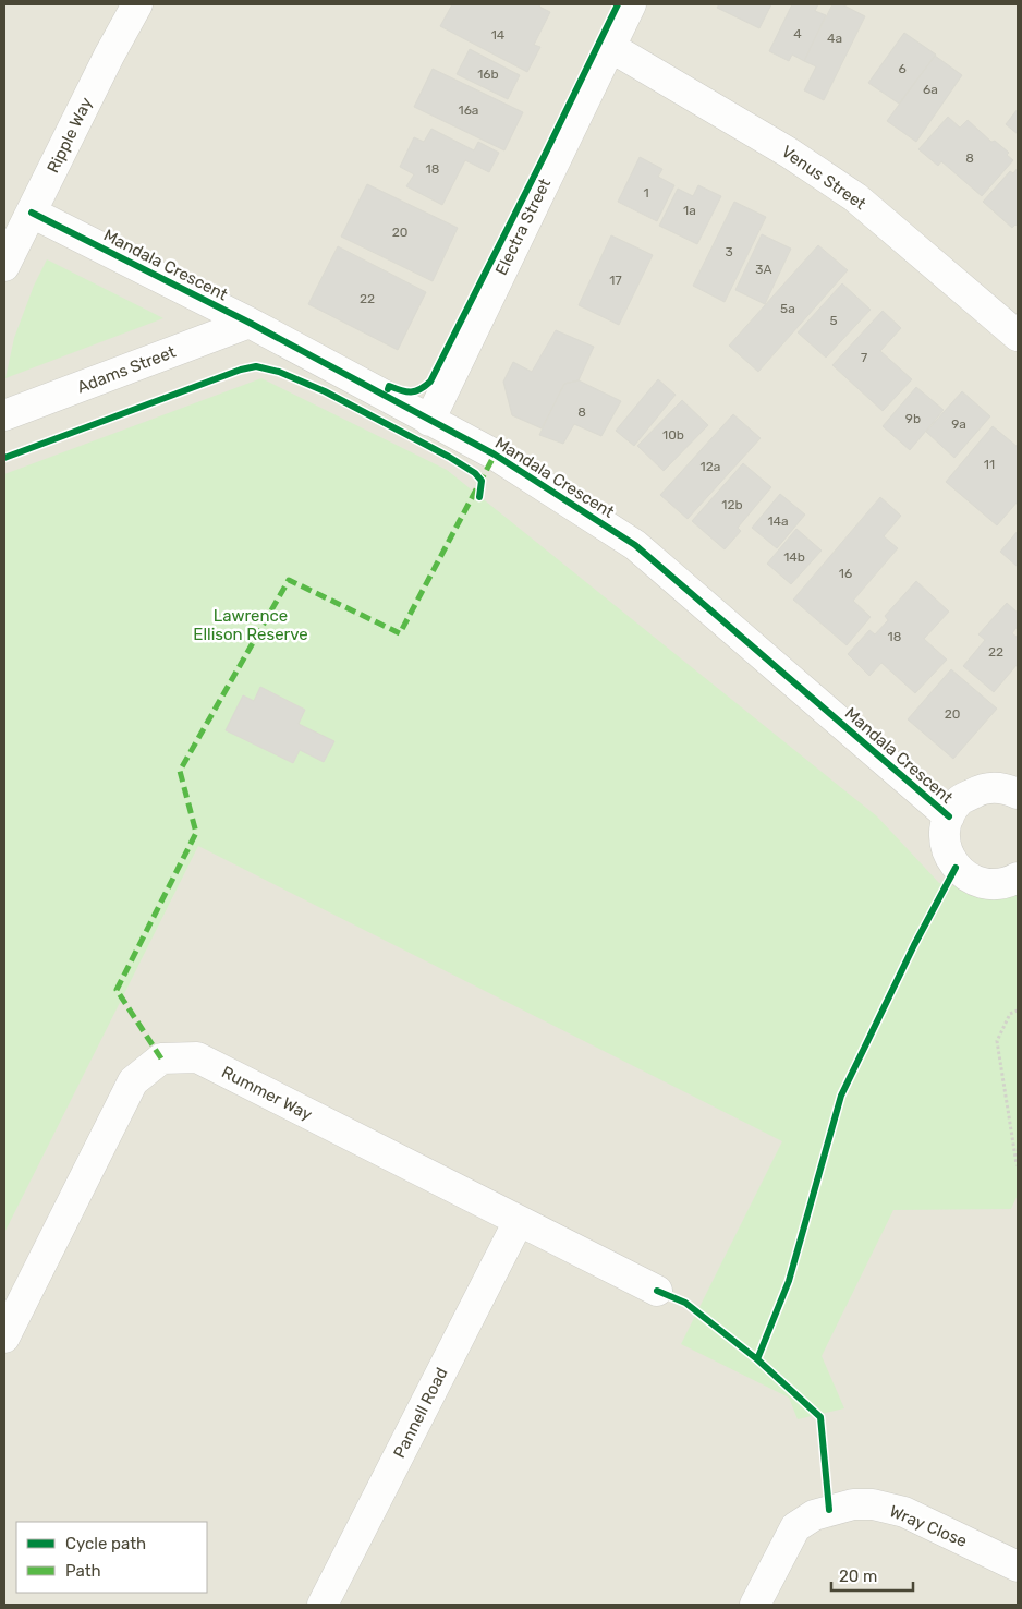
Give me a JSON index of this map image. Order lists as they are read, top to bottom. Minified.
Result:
{"streets":{"street":["Ripple Way","Venus Street","Electra Street","Mandala Crescent","Adams Street","Rummer Way","Pannell Road","Wray Close"]},"crossings":[["Ripple Way","Mandala Crescent"],["Venus Street","Electra Street"],["Electra Street","Mandala Crescent"],["Mandala Crescent","Adams Street"],["Rummer Way","Pannell Road"]],"parks":["Lawrence Ellison Reserve"],"house_numbers":["4","14","4a","6","16b","6a","16a","8","18","1","1a","20","3","3A","17","22","5a","5","7","8","9b","9a","10b","11","12a","12b","14a","14b","16","18","22","20"],"legend":["Cycle path","Path"],"scale_bar":"20 m"}
